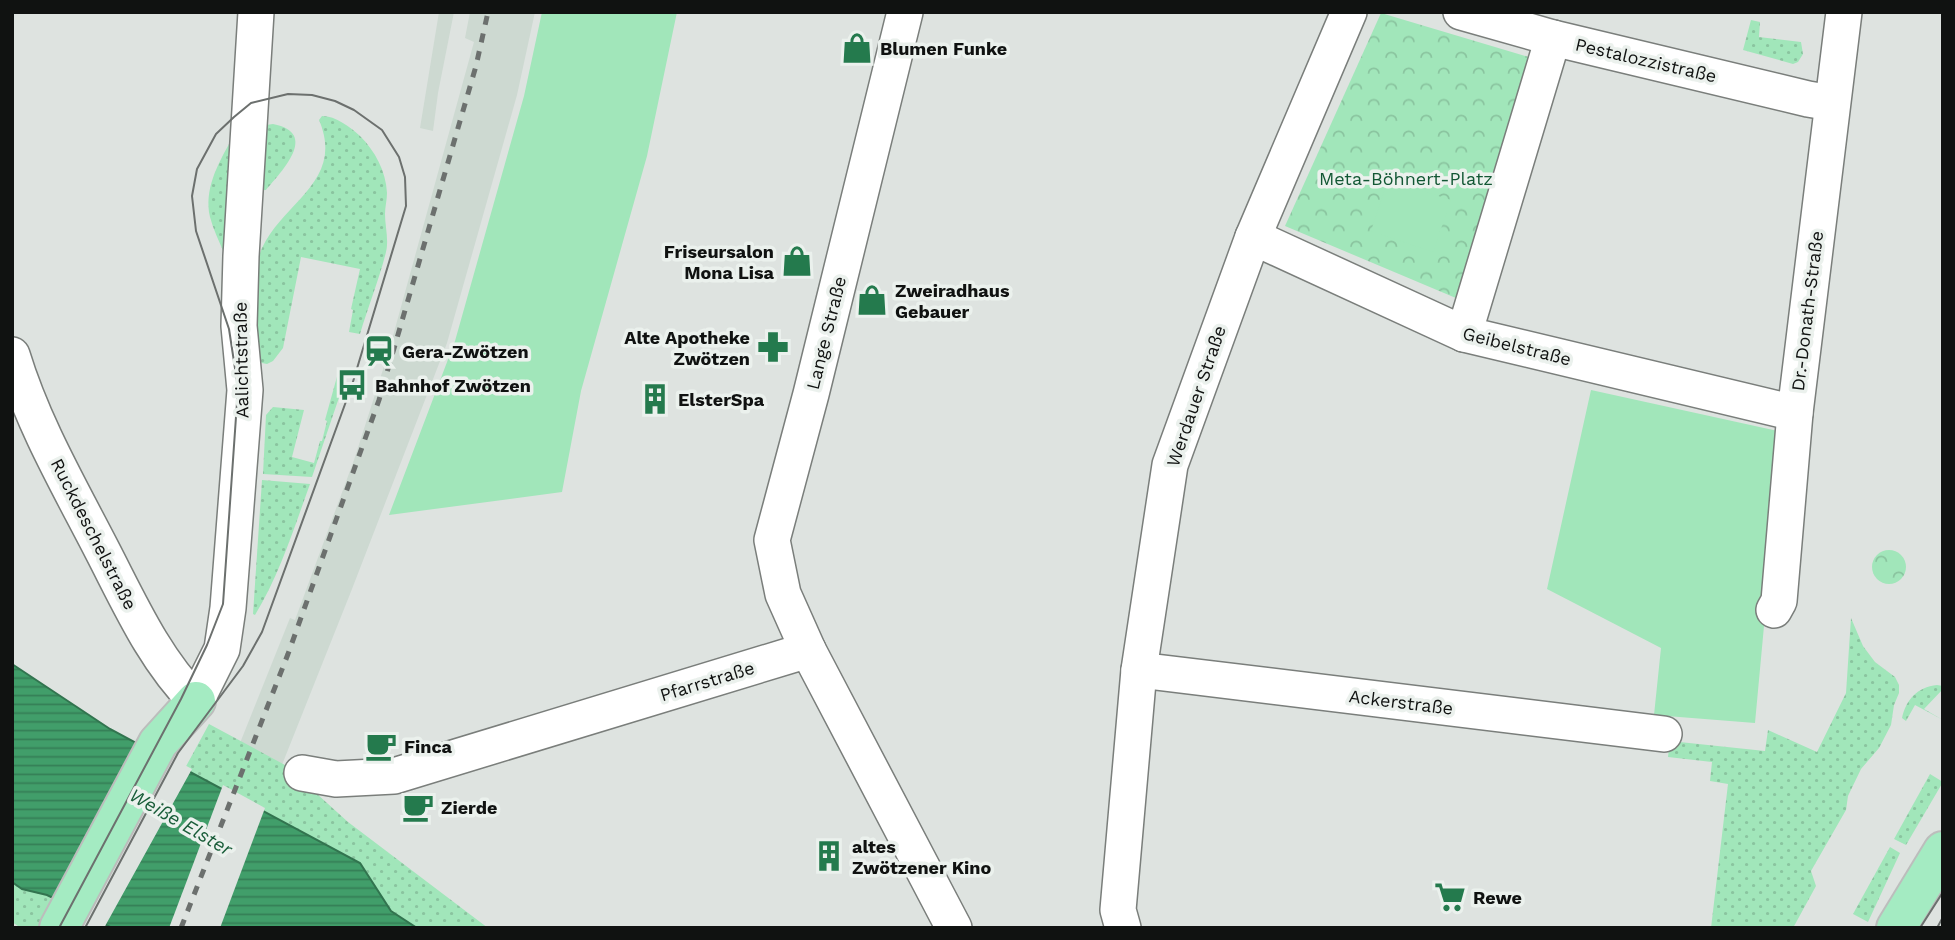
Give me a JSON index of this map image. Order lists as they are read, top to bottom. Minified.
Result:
{"streets":{"street":["Pestalozzistraße","Dr.-Donath-Straße","Lange Straße","Geibelstraße","Aalichtstraße","Werdauer Straße","Ruckdeschelstraße","Pfarrstraße","Ackerstraße"]},"crossings":[["Pestalozzistraße","Dr.-Donath-Straße"],["Dr.-Donath-Straße","Geibelstraße"],["Lange Straße","Pfarrstraße"],["Geibelstraße","Werdauer Straße"],["Aalichtstraße","Ruckdeschelstraße"],["Werdauer Straße","Ackerstraße"]],"water":["Weiße Elster"],"parks":["Meta-Böhnert-Platz"],"places":{"shop":["Blumen Funke","Friseursalon Mona Lisa","Zweiradhaus Gebauer"],"pharmacy":["Alte Apotheke Zwötzen"],"station":["Gera-Zwötzen"],"bus stop":["Bahnhof Zwötzen"],"building":["ElsterSpa","altes Zwötzener Kino"],"cafe":["Finca","Zierde"],"supermarket":["Rewe"]}}
